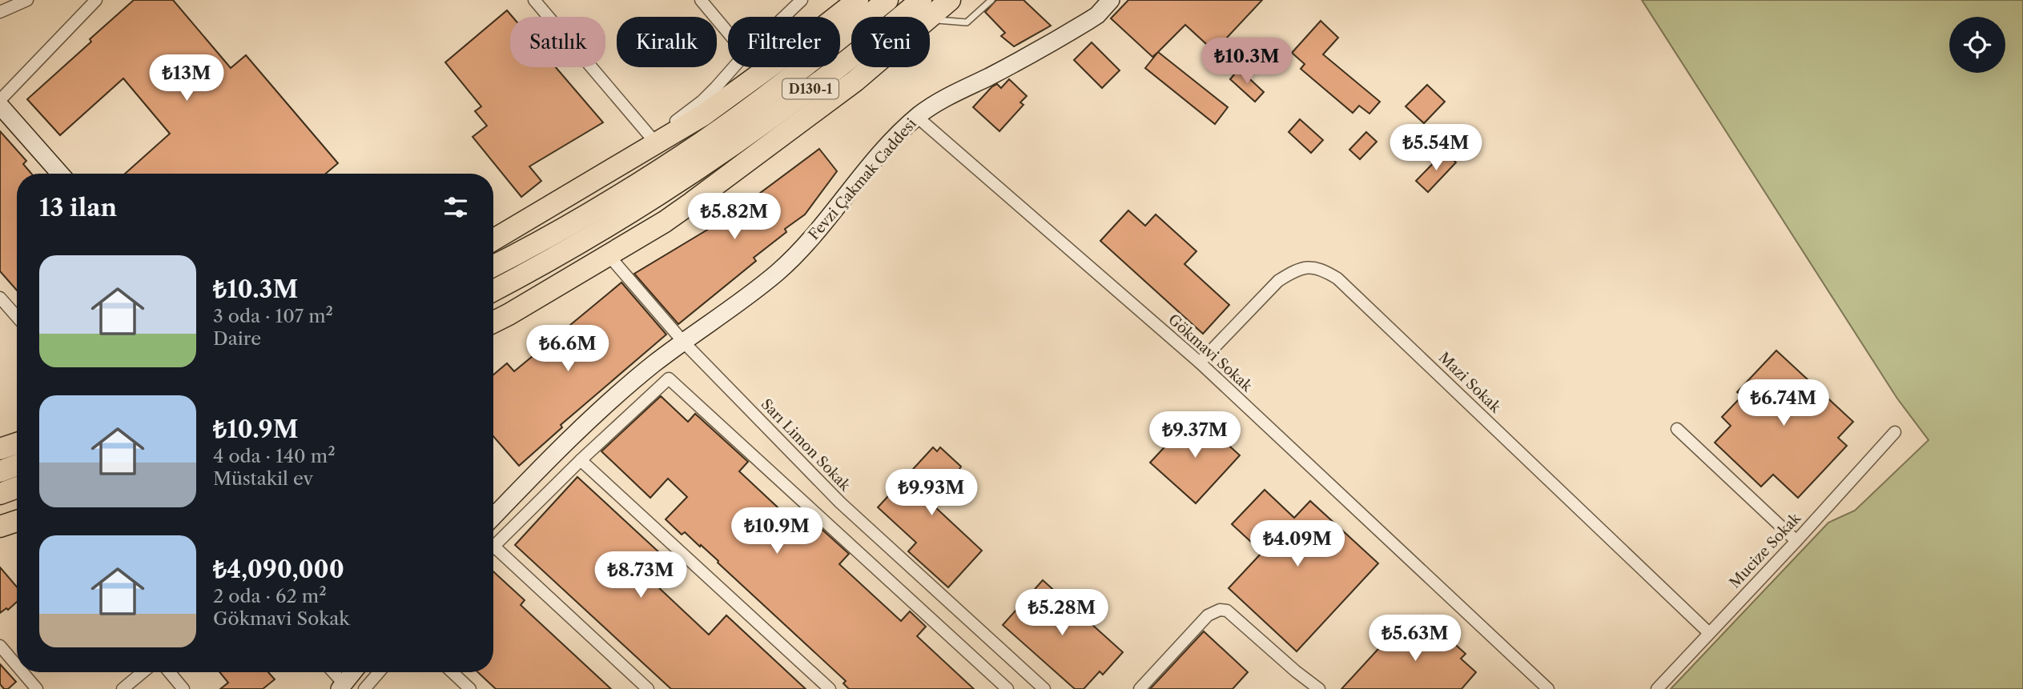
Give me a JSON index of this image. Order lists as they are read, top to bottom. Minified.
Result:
{"streets":{"highway":["D130-1"],"street":["Fevzi Çakmak Caddesi","Gökmavi Sokak","Mazi Sokak","Sarı Limon Sokak","Mucize Sokak"]},"crossings":[["Fevzi Çakmak Caddesi","Gökmavi Sokak"],["Fevzi Çakmak Caddesi","Sarı Limon Sokak"],["Gökmavi Sokak","Mazi Sokak"],["Mazi Sokak","Mucize Sokak"]],"page":{"chip":["Satılık","Kiralık","Filtreler","Yeni"],"price":["₺10.3M","₺13M","₺5.54M","₺5.82M","₺6.6M","₺6.74M","₺9.37M","₺9.93M","₺10.9M","₺4.09M","₺8.73M","₺5.28M","₺5.63M"],"heading":"13 ilan","list":[{"name":"₺10.3M","note":"3 oda · 107 m² · Daire"},{"name":"₺10.9M","note":"4 oda · 140 m² · Müstakil ev"},{"name":"₺4,090,000","note":"2 oda · 62 m² · Gökmavi Sokak"}]}}
